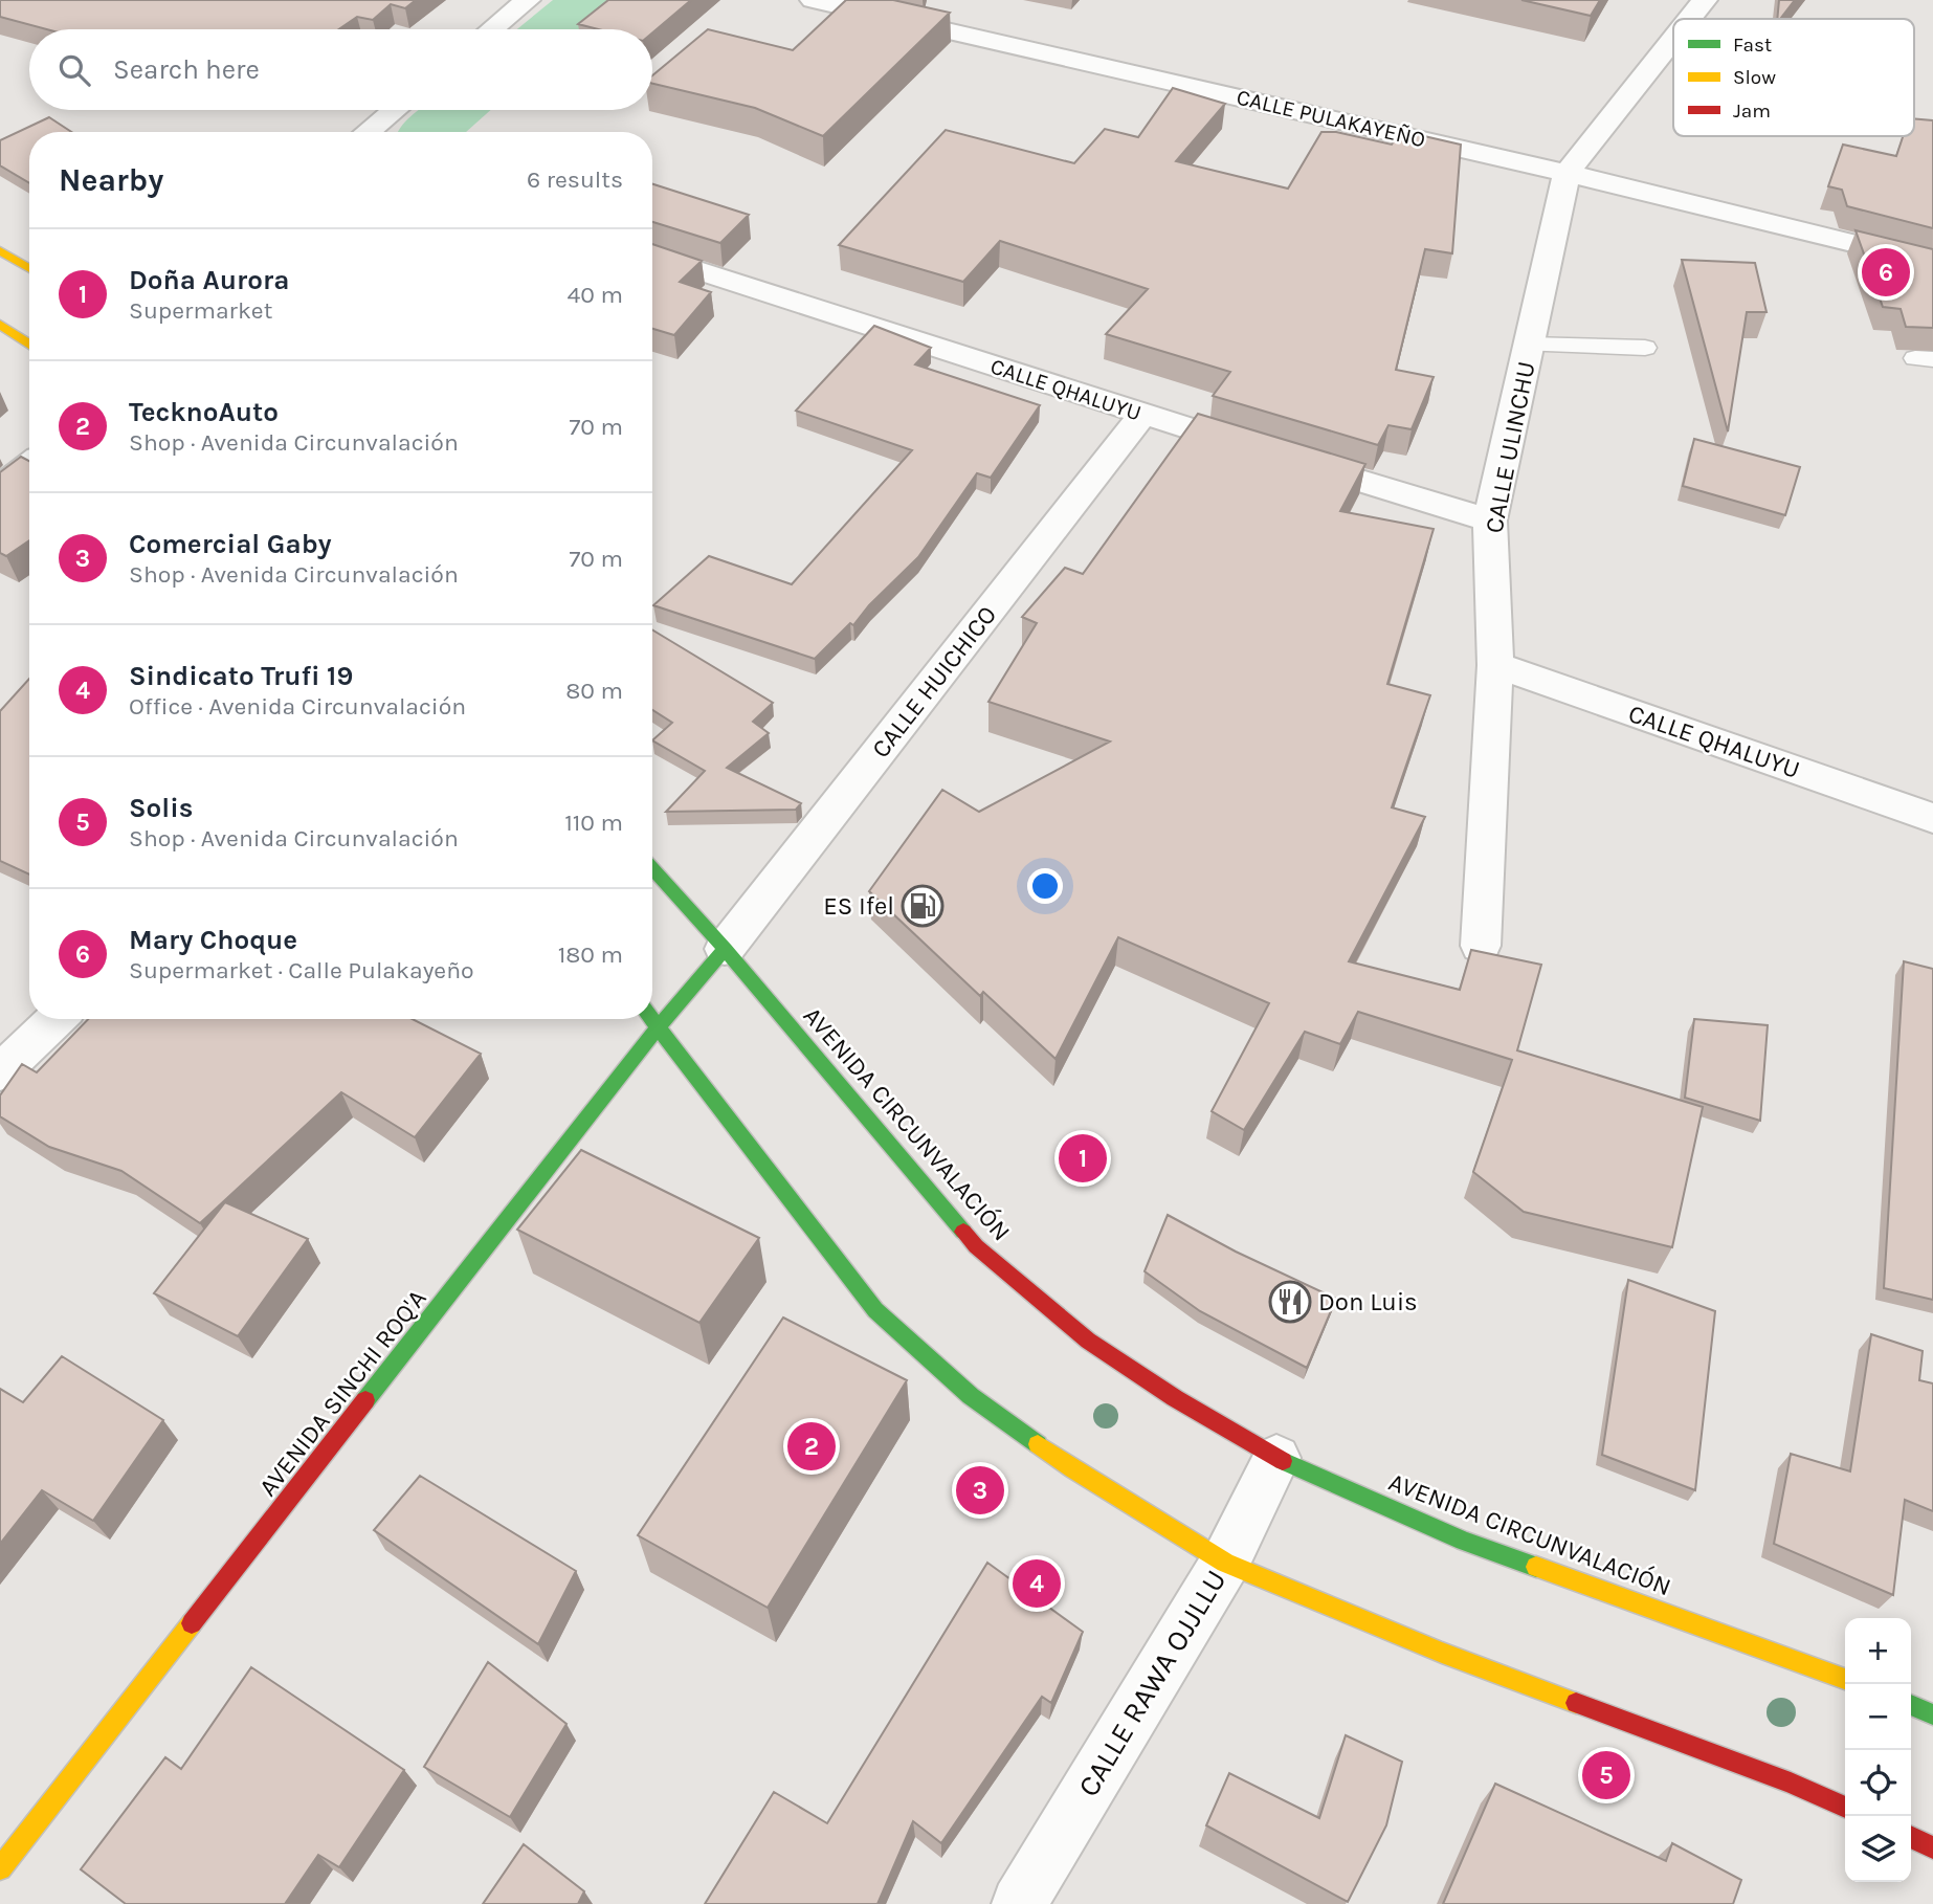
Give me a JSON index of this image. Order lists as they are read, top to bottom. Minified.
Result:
{"streets":{"main road":["AVENIDA CIRCUNVALACIÓN","AVENIDA SINCHI ROQ'A"],"street":["CALLE PULAKAYEÑO","CALLE QHALUYU","CALLE ULINCHU","CALLE HUICHICO","CALLE RAWA OJJLLU"]},"crossings":[["CALLE PULAKAYEÑO","CALLE ULINCHU"],["CALLE QHALUYU","CALLE ULINCHU"],["CALLE QHALUYU","CALLE HUICHICO"],["CALLE HUICHICO","AVENIDA CIRCUNVALACIÓN"],["CALLE HUICHICO","AVENIDA SINCHI ROQ'A"],["AVENIDA CIRCUNVALACIÓN","AVENIDA SINCHI ROQ'A"],["AVENIDA CIRCUNVALACIÓN","CALLE RAWA OJJLLU"]],"places":{"fuel station":["ES Ifel"],"restaurant":["Don Luis"]},"legend":["Fast","Slow","Jam"],"page":{"search":"Search here","heading":["Nearby","6 results"],"list":[{"mark":"1","name":"Doña Aurora","note":"Supermarket","value":"40 m"},{"mark":"2","name":"TecknoAuto","note":"Shop · Avenida Circunvalación","value":"70 m"},{"mark":"3","name":"Comercial Gaby","note":"Shop · Avenida Circunvalación","value":"70 m"},{"mark":"4","name":"Sindicato Trufi 19","note":"Office · Avenida Circunvalación","value":"80 m"},{"mark":"5","name":"Solis","note":"Shop · Avenida Circunvalación","value":"110 m"},{"mark":"6","name":"Mary Choque","note":"Supermarket · Calle Pulakayeño","value":"180 m"}],"pins":["6","1","2","3","4","5"],"map_buttons":["+","−"]}}
